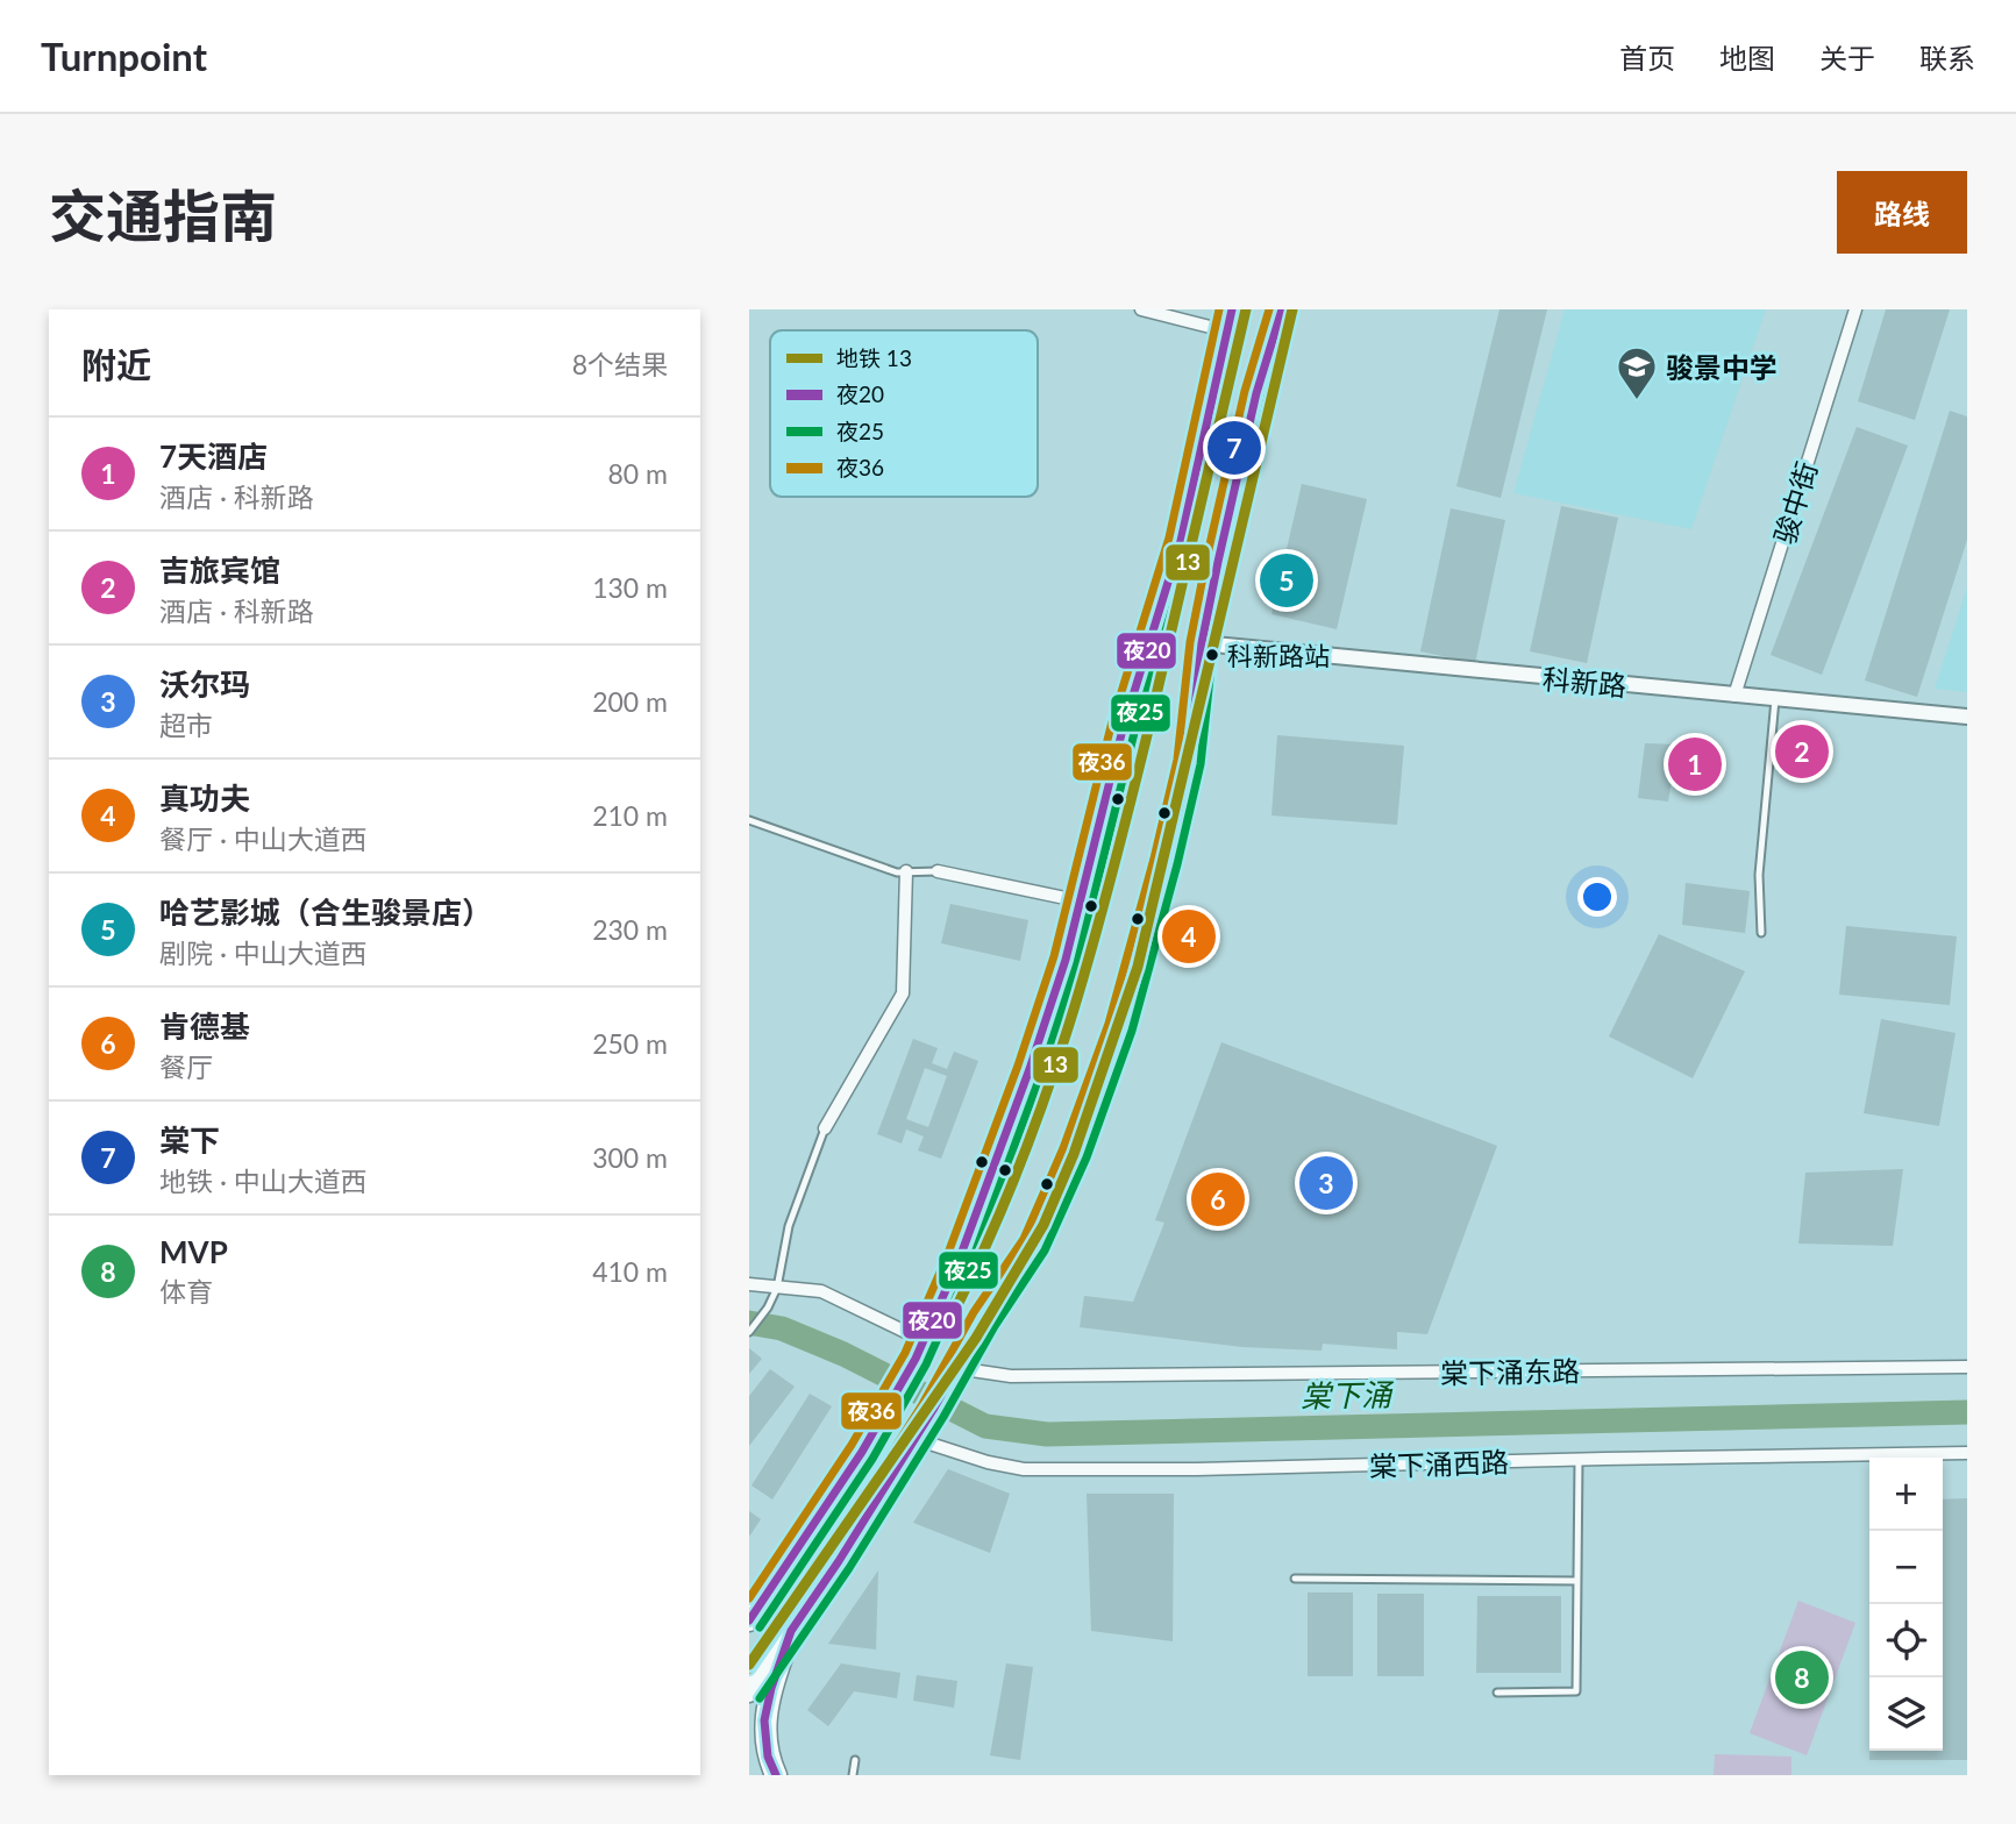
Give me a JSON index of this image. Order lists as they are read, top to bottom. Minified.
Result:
{"streets":{"street":["骏中街","科新路","棠下涌东路","棠下涌西路"]},"crossings":[["骏中街","科新路"]],"water":["棠下涌"],"places":{"school or university":["骏景中学"],"other":["科新路站"]},"lines":["metro line 13","transit line 夜20","transit line 夜36","transit line 夜25"],"legend":["地铁 13","夜20","夜25","夜36"],"page":{"header":"Turnpoint","nav":["首页","地图","关于","联系"],"title":"交通指南","buttons":"路线","heading":["附近","8个结果"],"list":[{"mark":"1","name":"7天酒店","note":"酒店 · 科新路","value":"80 m"},{"mark":"2","name":"吉旅宾馆","note":"酒店 · 科新路","value":"130 m"},{"mark":"3","name":"沃尔玛","note":"超市","value":"200 m"},{"mark":"4","name":"真功夫","note":"餐厅 · 中山大道西","value":"210 m"},{"mark":"5","name":"哈艺影城（合生骏景店）","note":"剧院 · 中山大道西","value":"230 m"},{"mark":"6","name":"肯德基","note":"餐厅","value":"250 m"},{"mark":"7","name":"棠下","note":"地铁 · 中山大道西","value":"300 m"},{"mark":"8","name":"MVP","note":"体育","value":"410 m"}],"pins":["7","5","2","1","4","3","6","8"],"map_buttons":["+","−"]}}
